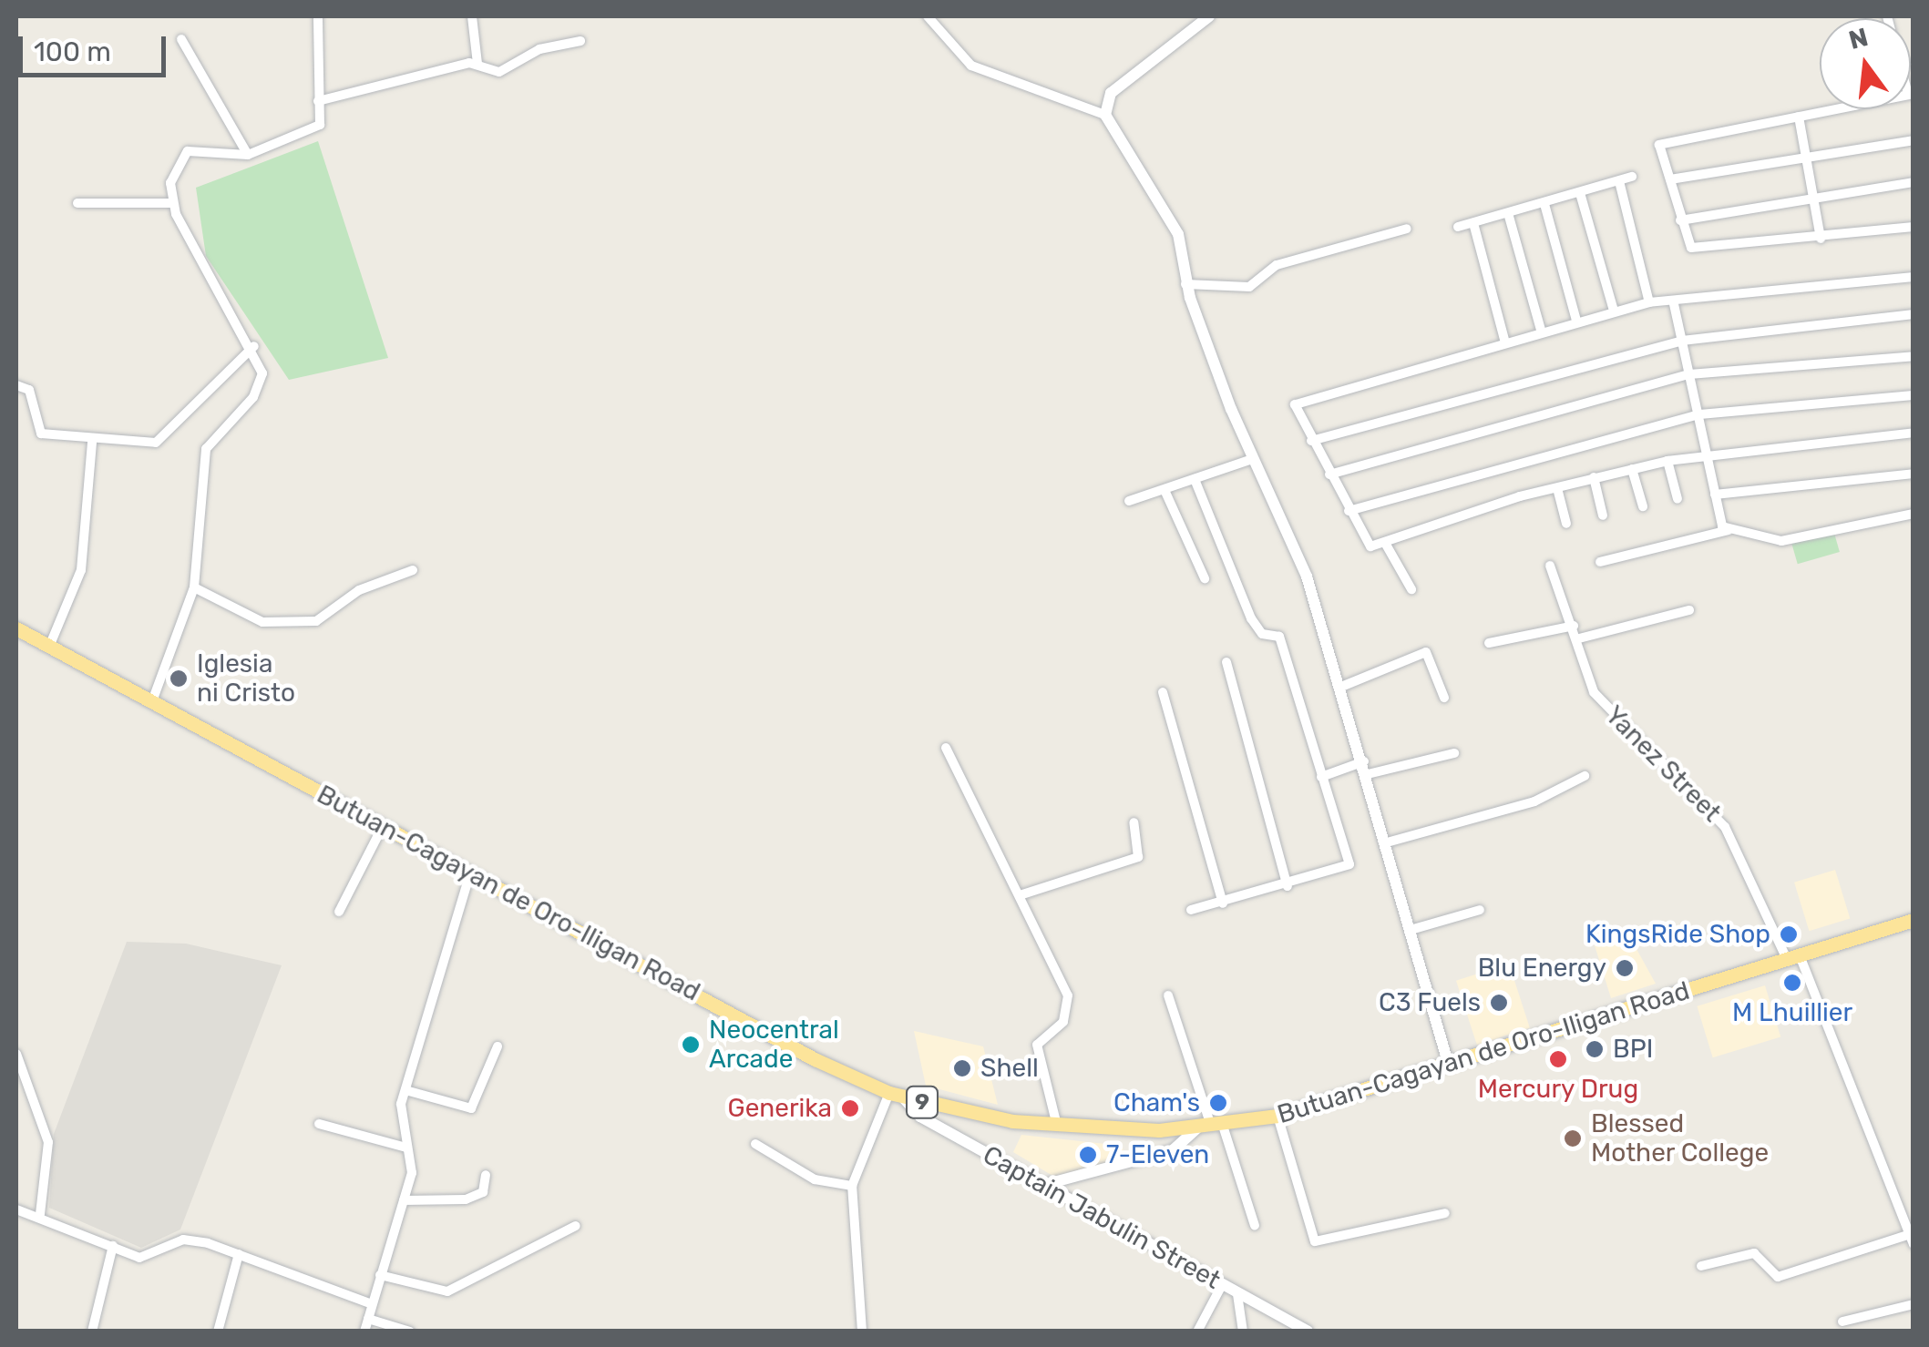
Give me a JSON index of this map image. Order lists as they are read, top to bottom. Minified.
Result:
{"streets":{"highway":["Butuan-Cagayan de Oro-Iligan Road","9"],"street":["Yanez Street","Captain Jabulin Street"]},"crossings":[["Yanez Street","Butuan-Cagayan de Oro-Iligan Road"],["Butuan-Cagayan de Oro-Iligan Road","Captain Jabulin Street"]],"places":["Iglesia ni Cristo","KingsRide Shop","Blu Energy","M Lhuillier","C3 Fuels","Neocentral Arcade","BPI","Mercury Drug","Shell","Cham's","Generika","Blessed Mother College","7-Eleven"],"scale_bar":"100 m","north":"top"}
